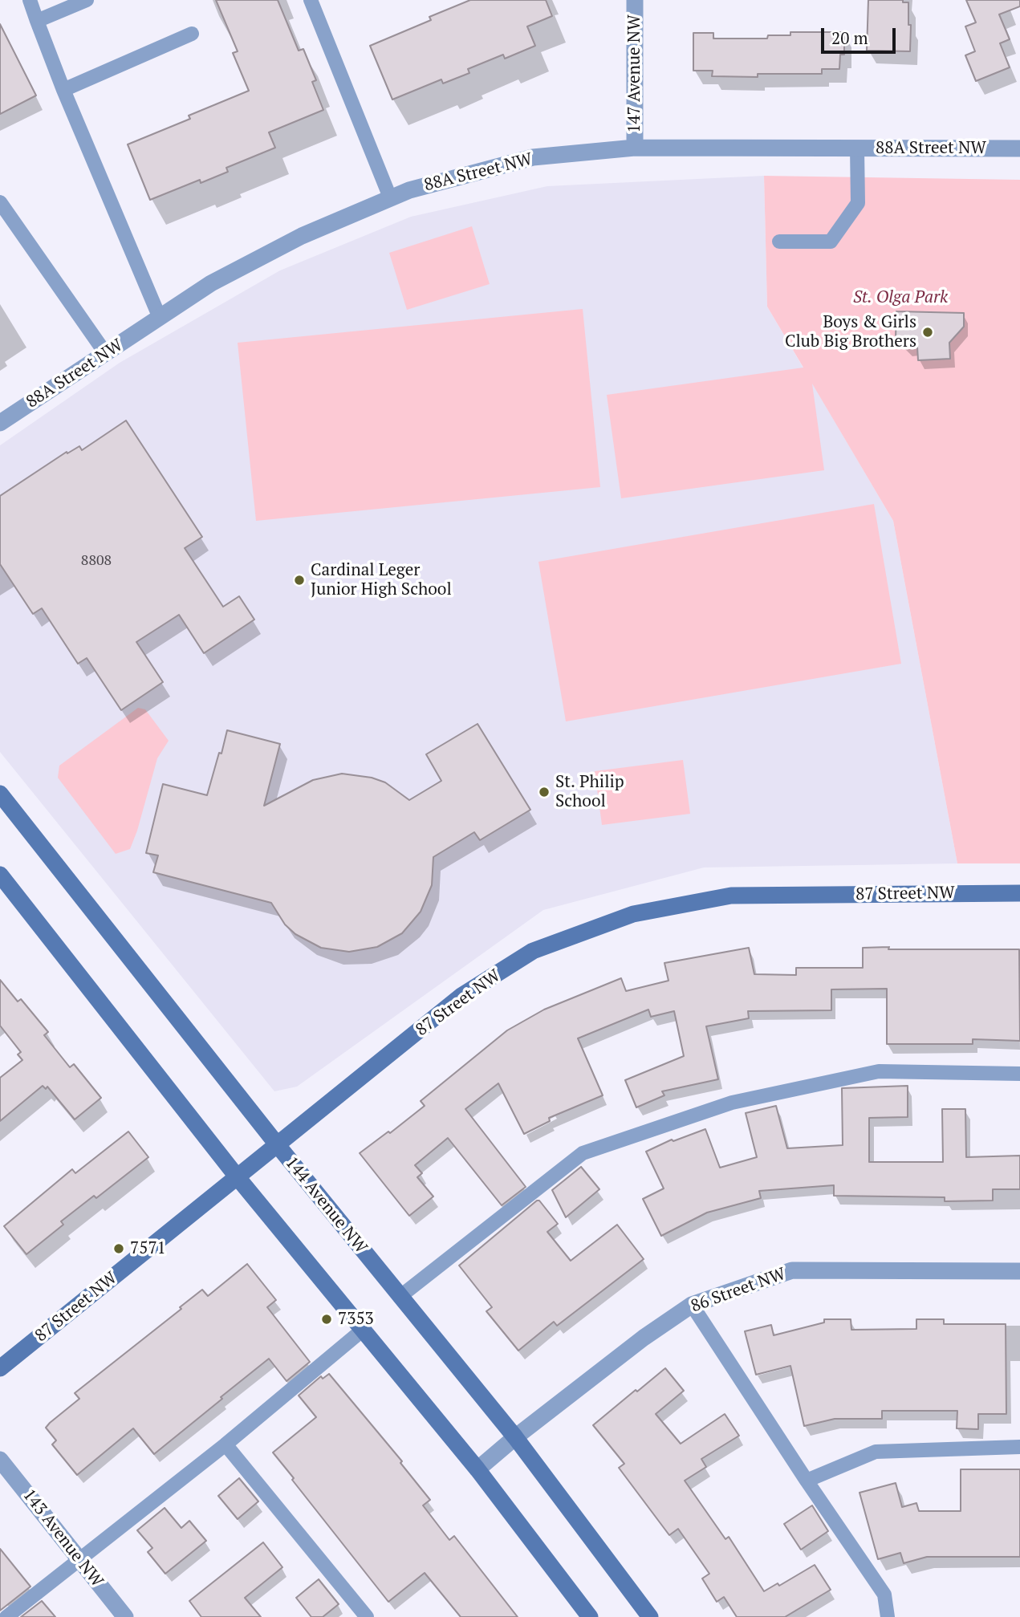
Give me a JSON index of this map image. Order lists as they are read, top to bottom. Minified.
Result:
{"streets":{"street":["147 Avenue NW","88A Street NW","87 Street NW","144 Avenue NW","86 Street NW","143 Avenue NW"]},"crossings":[["147 Avenue NW","88A Street NW"],["87 Street NW","144 Avenue NW"],["144 Avenue NW","86 Street NW"]],"parks":["St. Olga Park"],"places":["Boys & Girls Club Big Brothers","Cardinal Leger Junior High School","St. Philip School","7571","7353"],"house_numbers":["8808"],"scale_bar":"20 m"}
